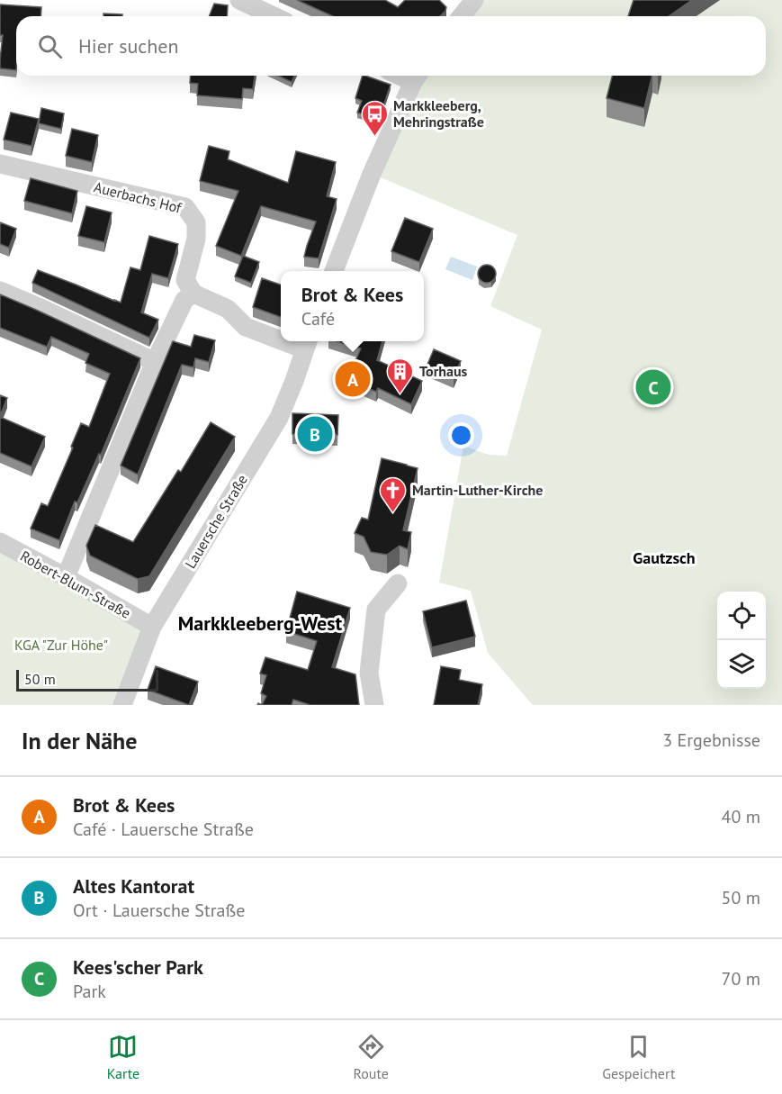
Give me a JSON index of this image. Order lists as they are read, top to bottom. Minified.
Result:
{"streets":{"street":["Auerbachs Hof","Lauersche Straße","Robert-Blum-Straße"]},"crossings":[["Lauersche Straße","Robert-Blum-Straße"]],"districts":["Gautzsch","Markkleeberg-West"],"parks":["KGA \"Zur Höhe\""],"places":{"bus stop":["Markkleeberg, Mehringstraße"],"building":["Torhaus"],"church":["Martin-Luther-Kirche"]},"scale_bar":"50 m","page":{"search":"Hier suchen","popup":["Brot & Kees","Café"],"pins":["A","C","B"],"scale":"50 m","heading":["In der Nähe","3 Ergebnisse"],"list":[{"mark":"A","name":"Brot & Kees","note":"Café · Lauersche Straße","value":"40 m"},{"mark":"B","name":"Altes Kantorat","note":"Ort · Lauersche Straße","value":"50 m"},{"mark":"C","name":"Kees'scher Park","note":"Park","value":"70 m"}],"nav":["Karte","Route","Gespeichert"]}}
